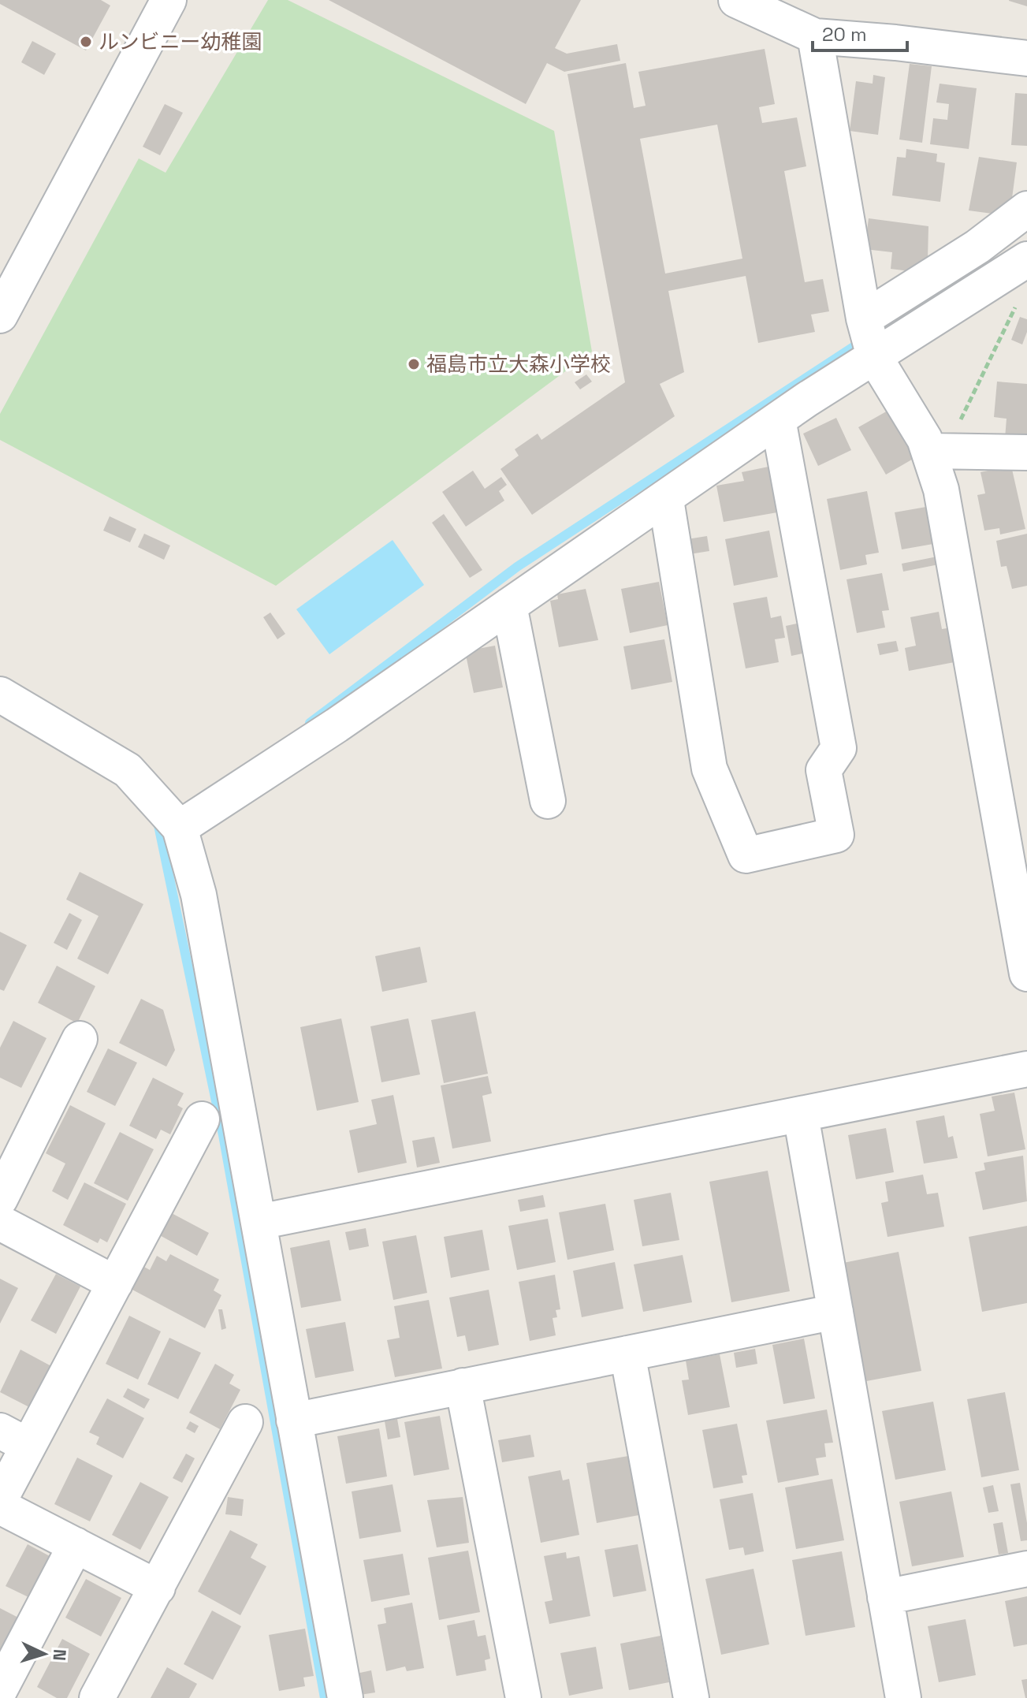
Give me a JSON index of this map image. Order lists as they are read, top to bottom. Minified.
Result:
{"places":["ルンビニー幼稚園","福島市立大森小学校"],"scale_bar":"20 m","north":"right"}
